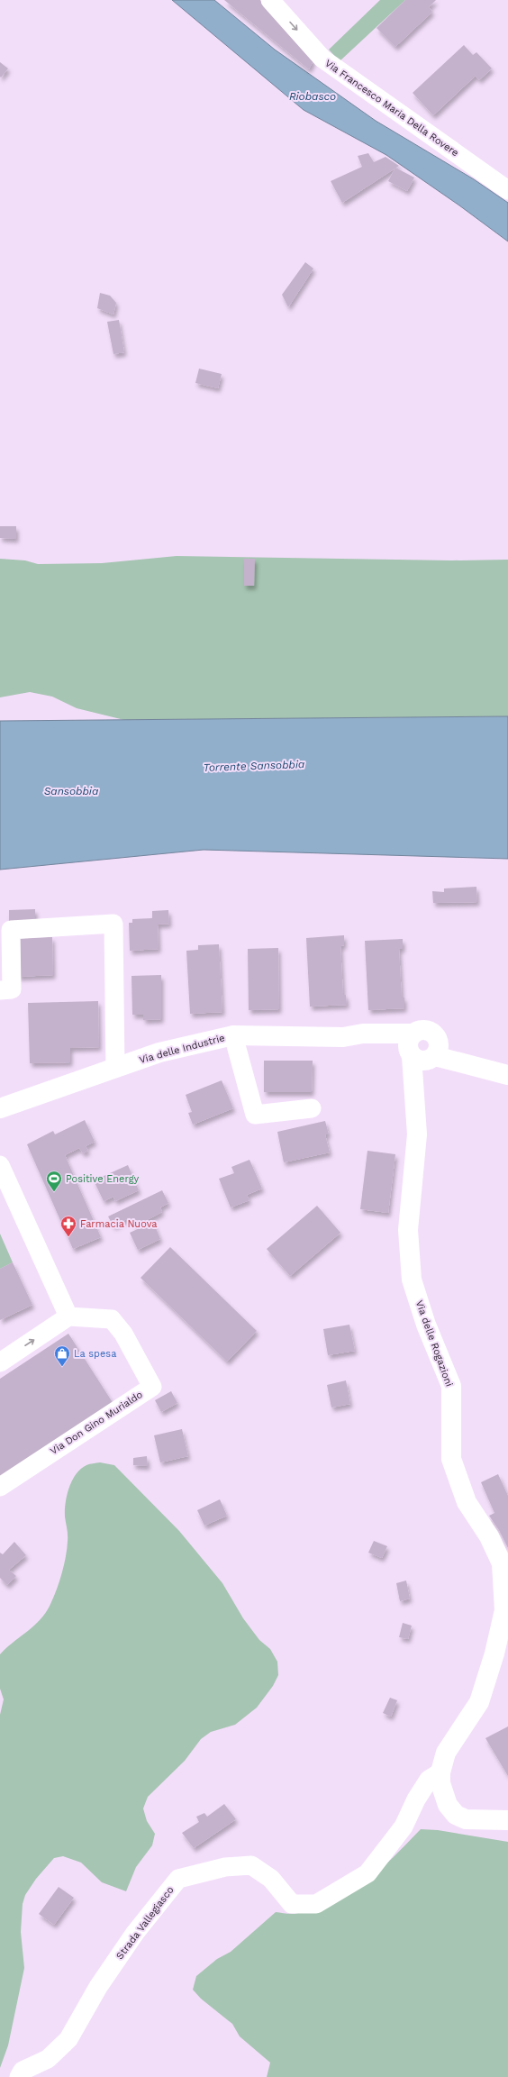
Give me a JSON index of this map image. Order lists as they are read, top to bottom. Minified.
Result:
{"streets":{"street":["Via Francesco Maria Della Rovere","Via delle Industrie","Via delle Rogazioni","Via Don Gino Murialdo","Strada Vallegiasco"]},"crossings":[["Via delle Industrie","Via delle Rogazioni"],["Via delle Rogazioni","Strada Vallegiasco"]],"one_way":["Via Francesco Maria Della Rovere"],"water":["Riobasco","Torrente Sansobbia","Sansobbia"],"places":{"sports":["Positive Energy"],"pharmacy":["Farmacia Nuova"],"shop":["La spesa"]}}
